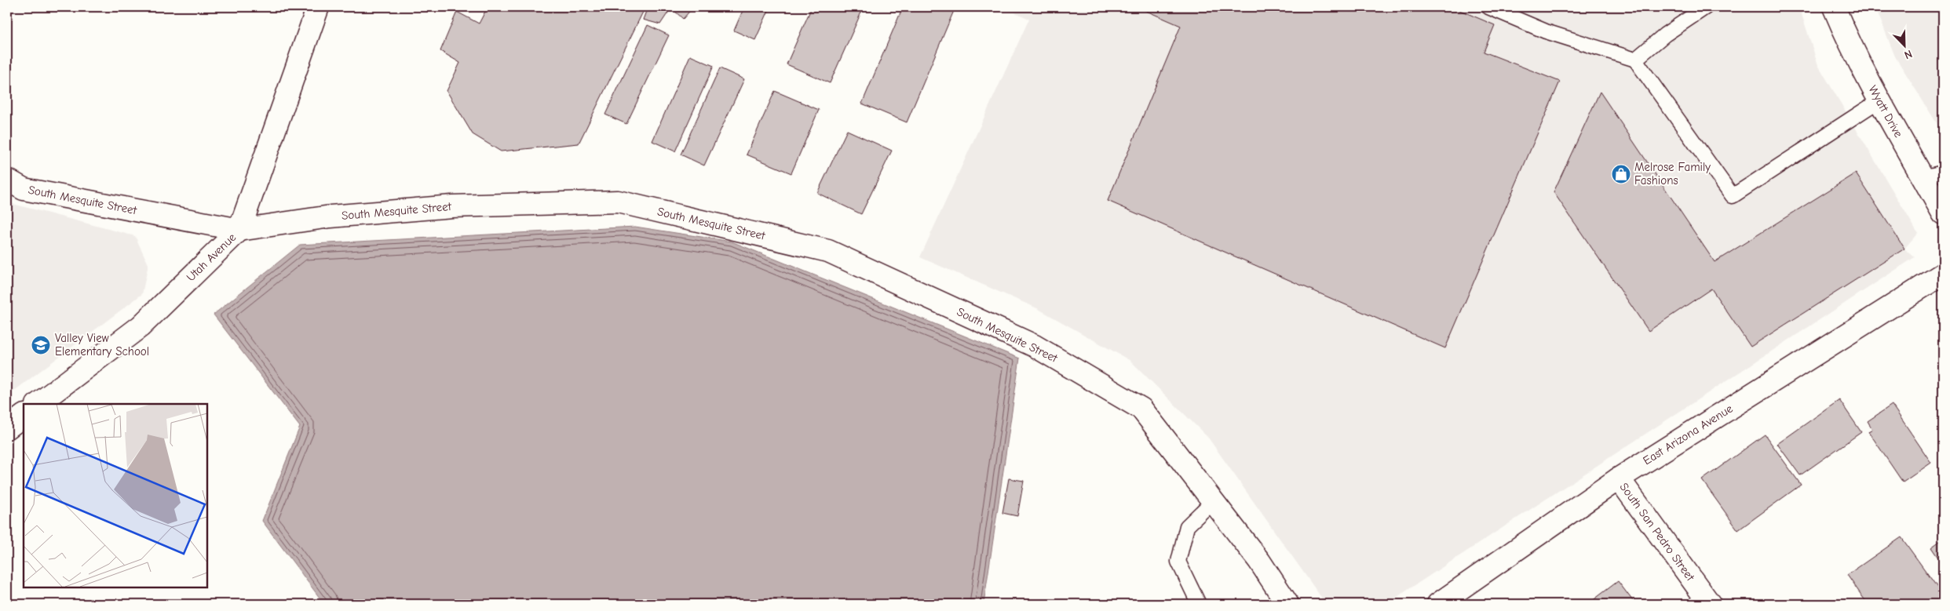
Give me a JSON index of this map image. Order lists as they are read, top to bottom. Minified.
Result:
{"streets":{"street":["Wyatt Drive","South Mesquite Street","Utah Avenue","East Arizona Avenue","South San Pedro Street"]},"crossings":[["South Mesquite Street","Utah Avenue"],["East Arizona Avenue","South San Pedro Street"]],"places":{"shop":["Melrose Family Fashions"],"school or university":["Valley View Elementary School"]},"north":"bottom right"}
